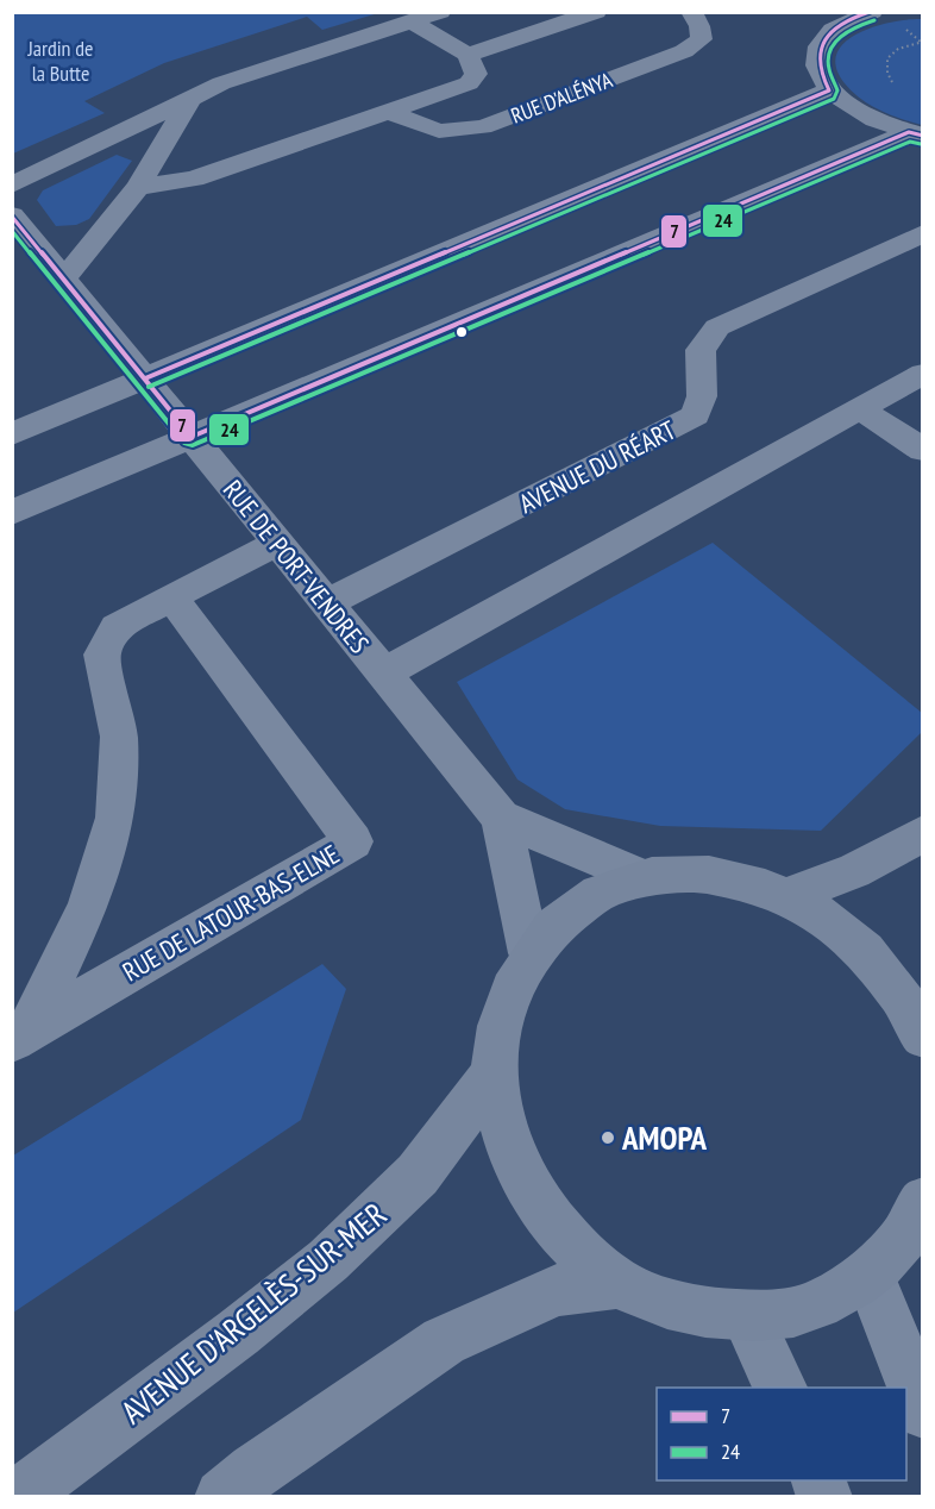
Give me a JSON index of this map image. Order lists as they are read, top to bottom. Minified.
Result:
{"streets":{"main road":["AVENUE D'ARGELÈS-SUR-MER"],"street":["RUE D'ALÉNYA","AVENUE DU RÉART","RUE DE PORT-VENDRES","RUE DE LATOUR-BAS-ELNE"]},"crossings":[["AVENUE DU RÉART","RUE DE PORT-VENDRES"],["RUE DE PORT-VENDRES","RUE DE LATOUR-BAS-ELNE"]],"parks":["Jardin de la Butte"],"places":["AMOPA"],"lines":["transit line 7","transit line 24"],"legend":["7","24"]}
